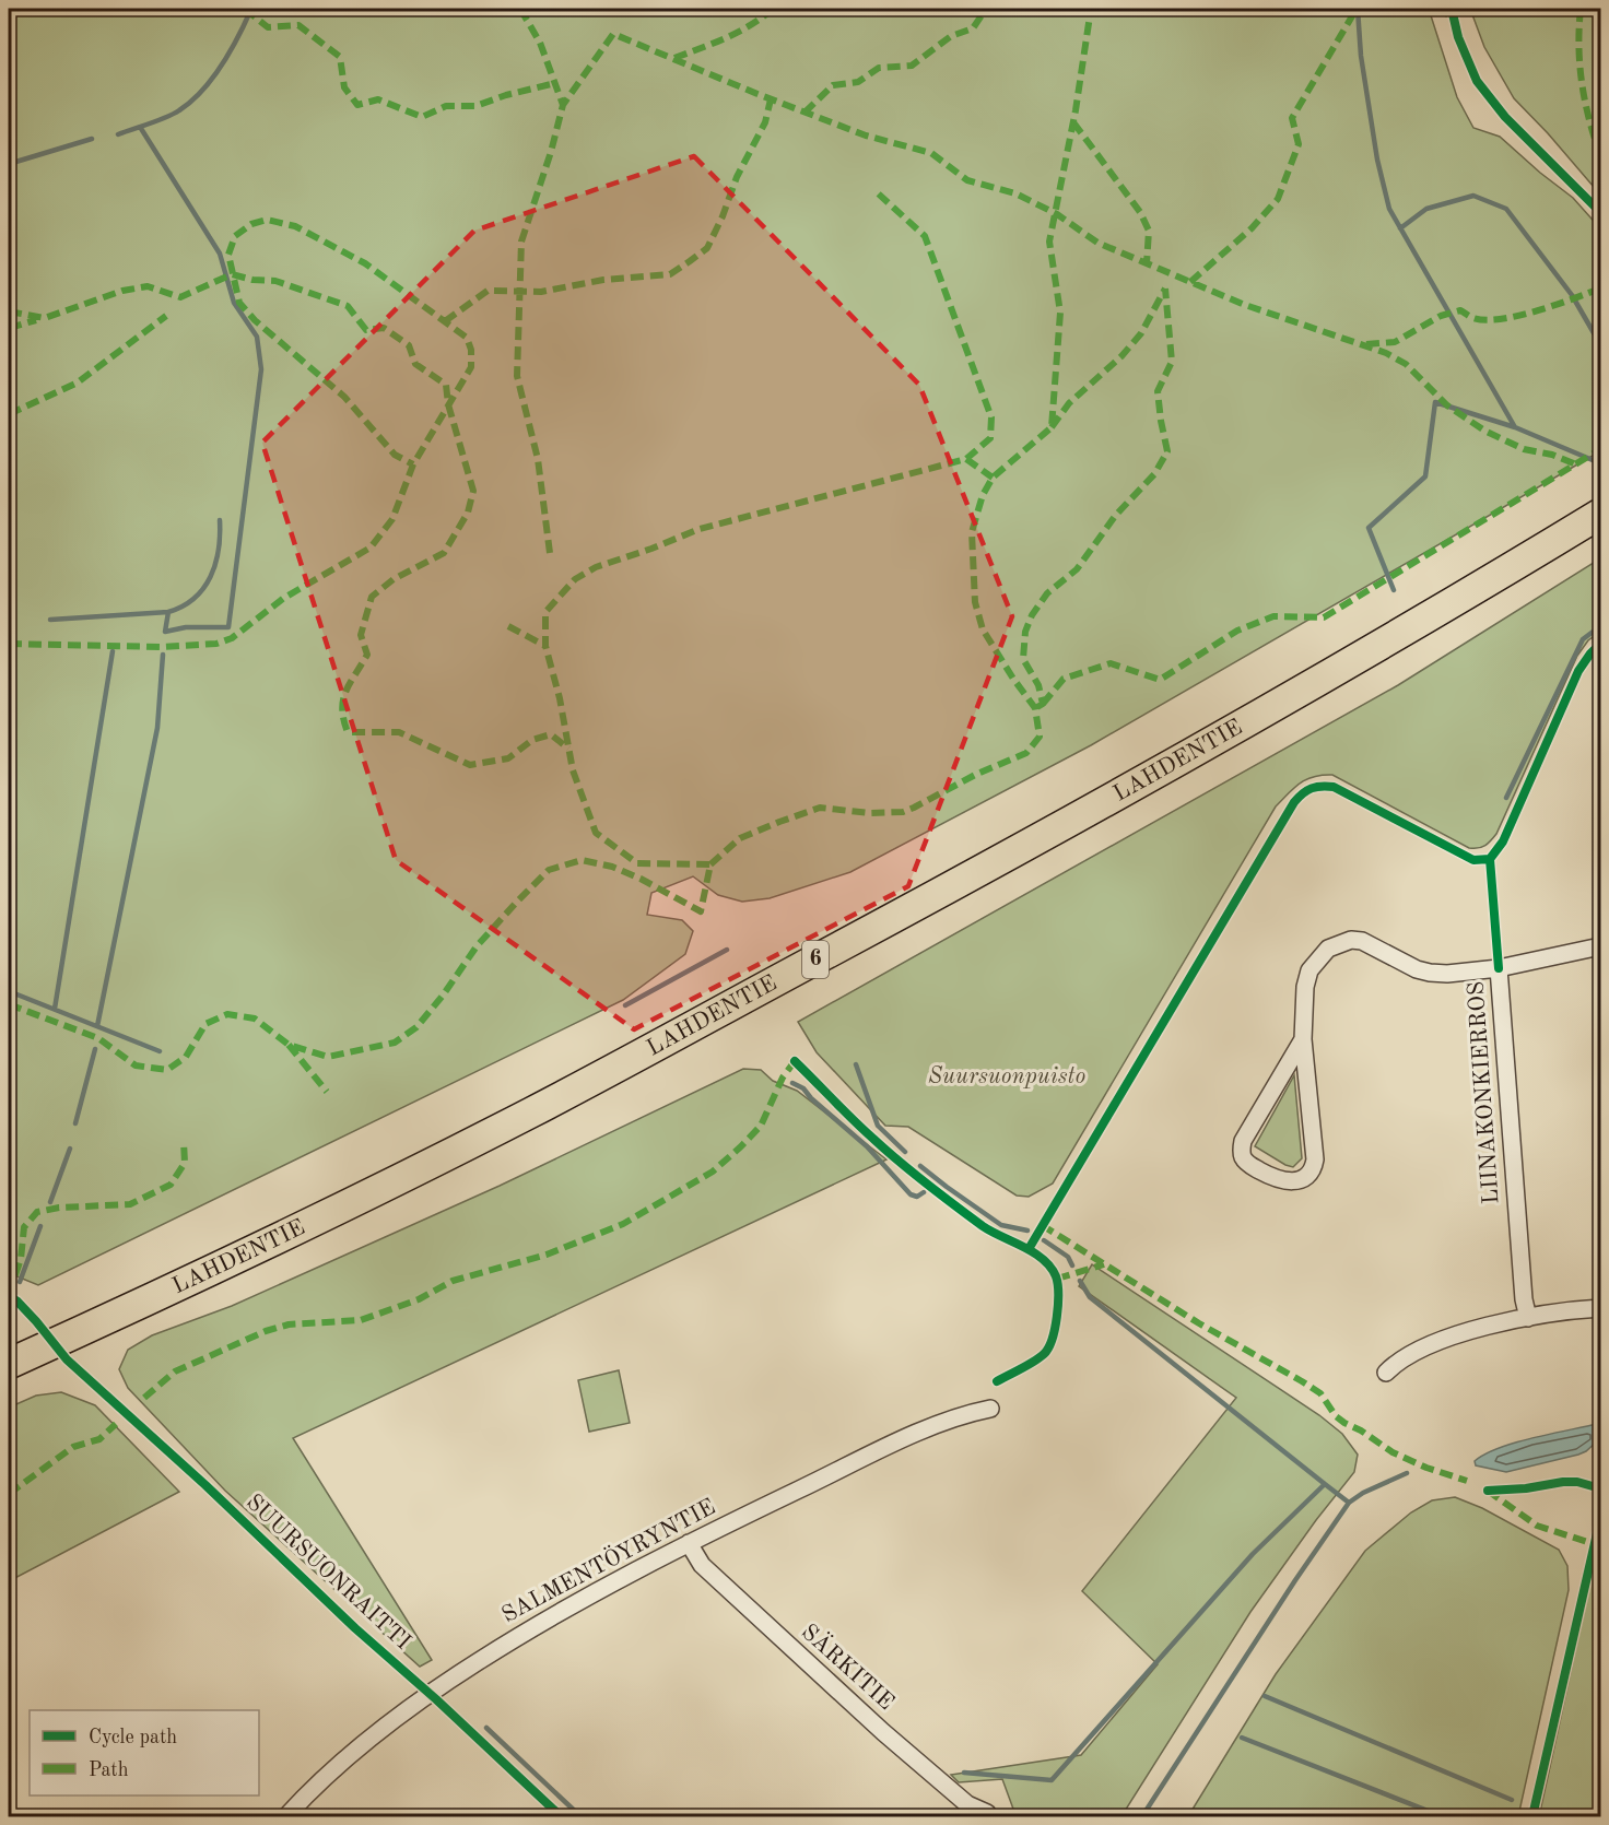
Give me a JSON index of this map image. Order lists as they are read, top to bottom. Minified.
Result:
{"streets":{"highway":["LAHDENTIE","6"],"street":["LIINAKONKIERROS","SALMENTÖYRYNTIE","SÄRKITIE"],"cycle path":["SUURSUONRAITTI"]},"crossings":[["SALMENTÖYRYNTIE","SÄRKITIE"]],"parks":["Suursuonpuisto"],"legend":["Cycle path","Path"]}
